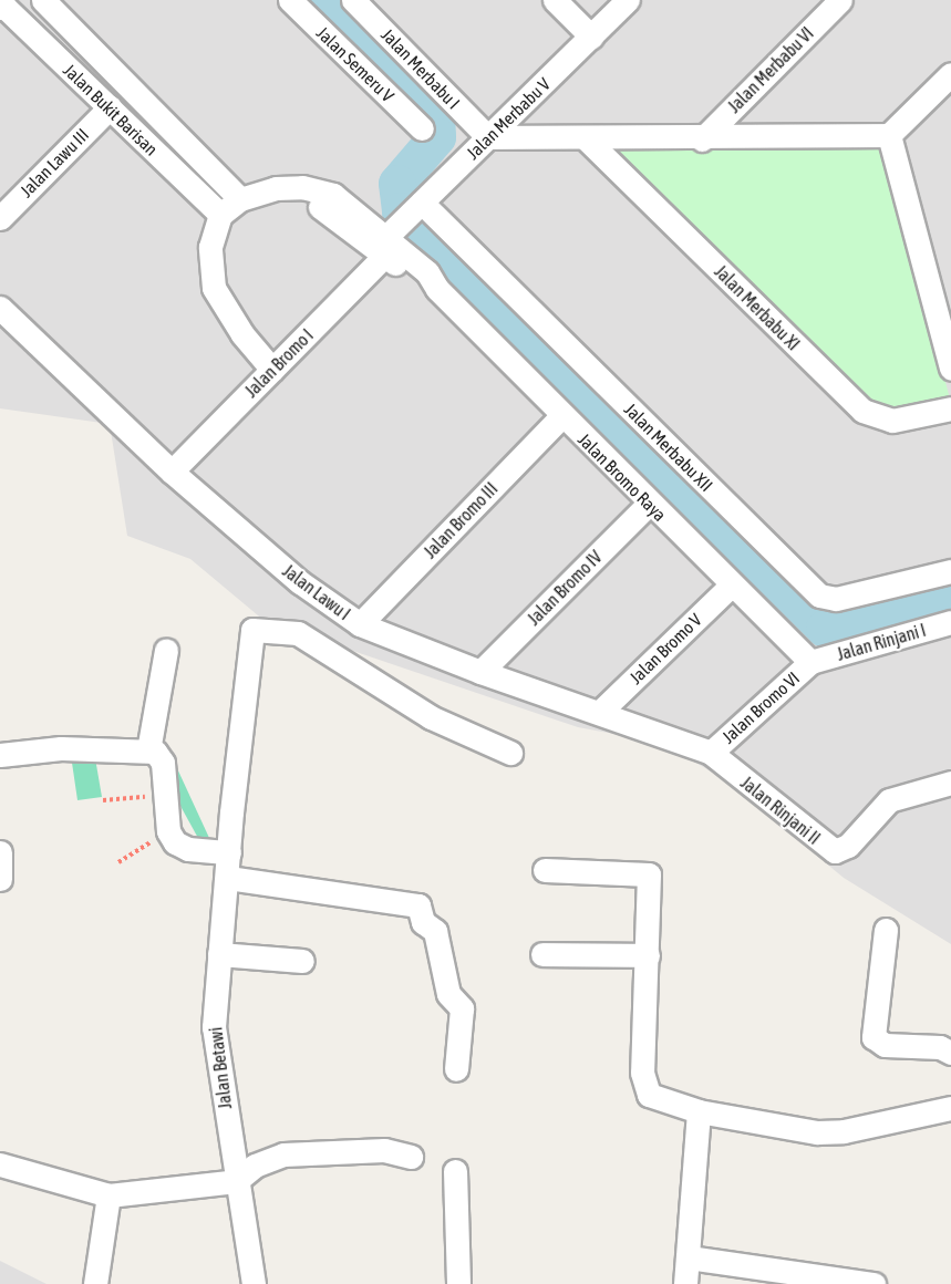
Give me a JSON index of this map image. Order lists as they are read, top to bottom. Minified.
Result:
{"streets":{"street":["Jalan Semeru V","Jalan Merbabu I","Jalan Merbabu VI","Jalan Bukit Barisan","Jalan Merbabu V","Jalan Lawu III","Jalan Merbabu XI","Jalan Bromo I","Jalan Merbabu XII","Jalan Bromo Raya","Jalan Bromo III","Jalan Bromo IV","Jalan Lawu I","Jalan Rinjani I","Jalan Bromo V","Jalan Bromo VI","Jalan Rinjani II","Jalan Betawi"]},"crossings":[["Jalan Merbabu I","Jalan Merbabu V"],["Jalan Bukit Barisan","Jalan Lawu III"],["Jalan Bukit Barisan","Jalan Bromo Raya"],["Jalan Merbabu V","Jalan Bromo I"],["Jalan Merbabu V","Jalan Merbabu XII"],["Jalan Merbabu V","Jalan Bromo Raya"],["Jalan Bromo I","Jalan Bromo Raya"],["Jalan Bromo I","Jalan Lawu I"],["Jalan Bromo Raya","Jalan Bromo III"],["Jalan Bromo Raya","Jalan Bromo IV"],["Jalan Bromo Raya","Jalan Rinjani I"],["Jalan Bromo Raya","Jalan Bromo V"],["Jalan Bromo Raya","Jalan Bromo VI"],["Jalan Bromo III","Jalan Lawu I"],["Jalan Bromo IV","Jalan Lawu I"],["Jalan Lawu I","Jalan Bromo V"],["Jalan Lawu I","Jalan Bromo VI"],["Jalan Lawu I","Jalan Rinjani II"],["Jalan Rinjani I","Jalan Bromo VI"],["Jalan Bromo VI","Jalan Rinjani II"]]}
